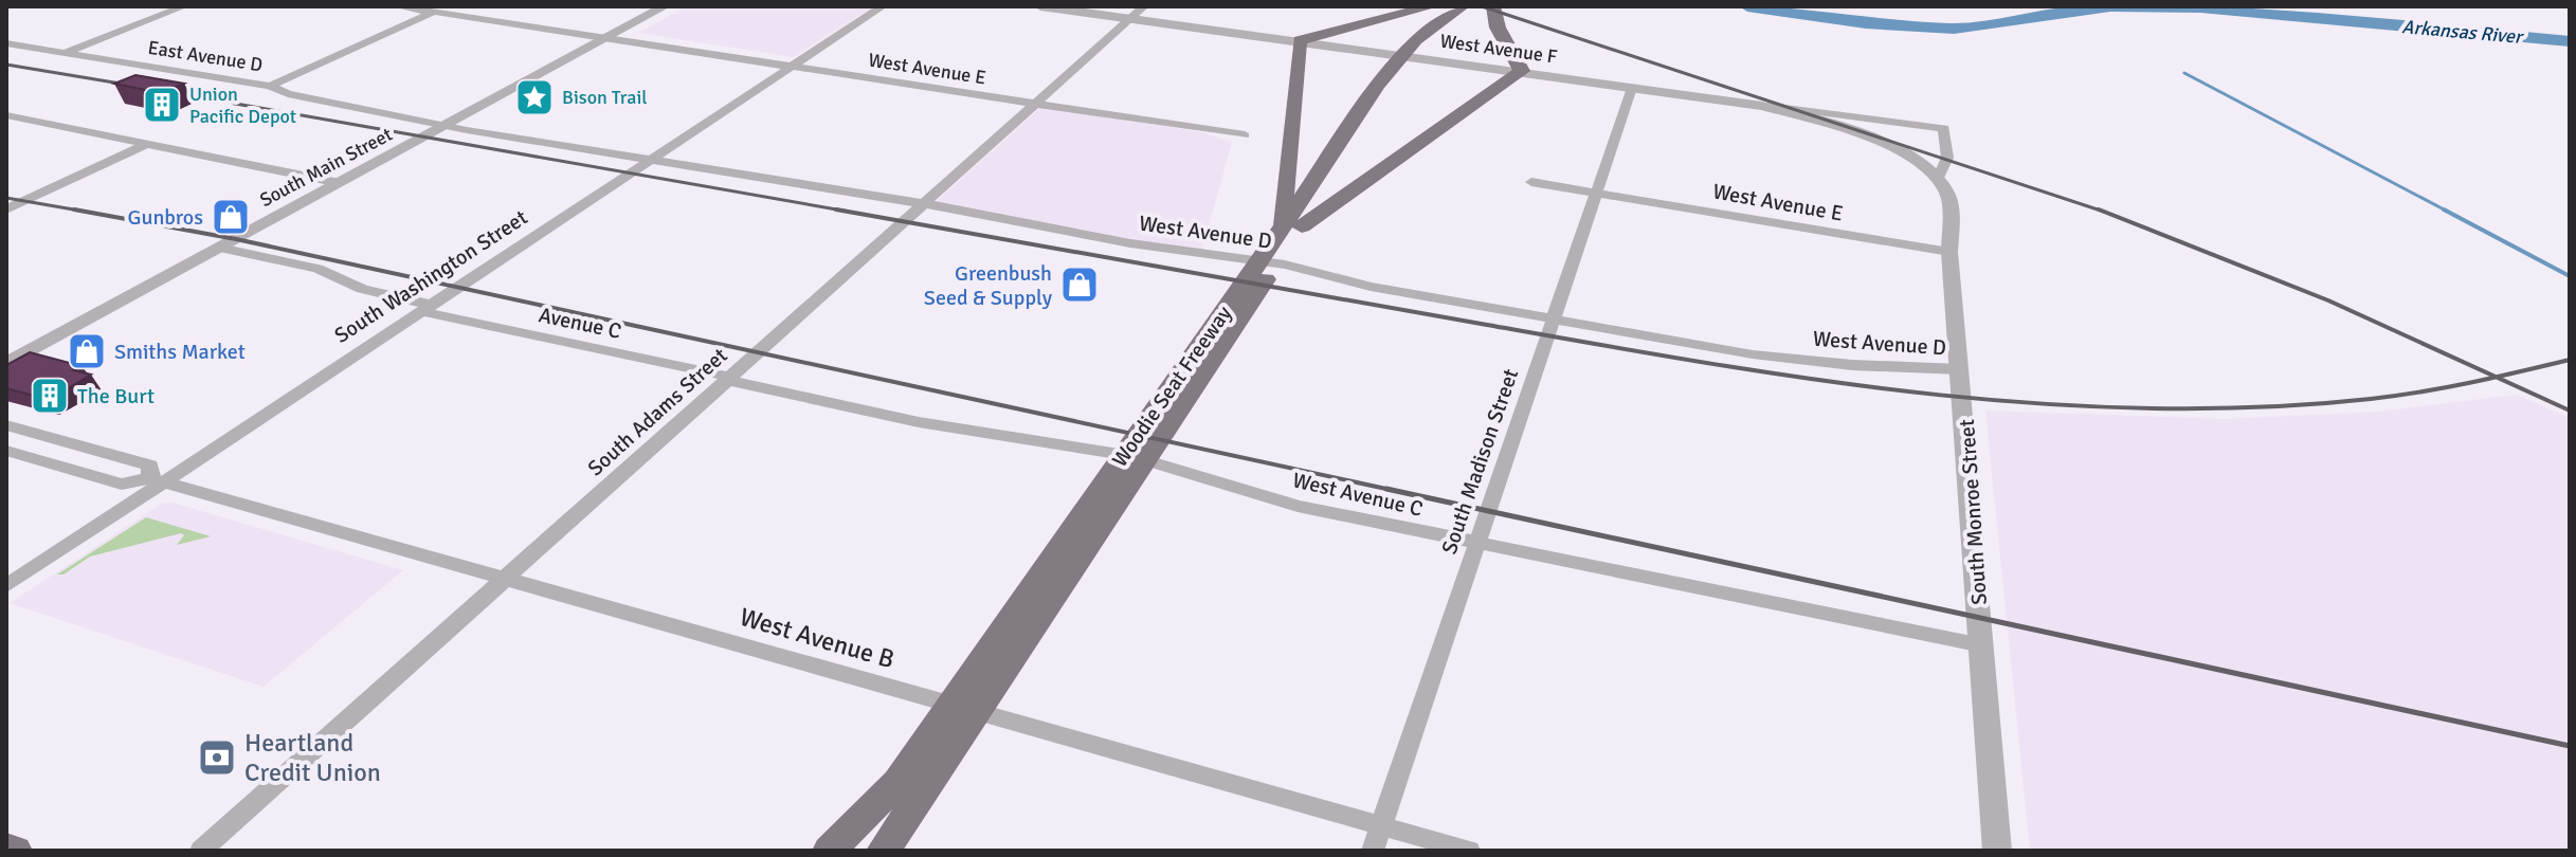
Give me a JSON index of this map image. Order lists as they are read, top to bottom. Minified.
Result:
{"streets":{"main road":["Woodie Seat Freeway"],"street":["West Avenue F","East Avenue D","West Avenue E","South Main Street","West Avenue D","South Washington Street","Avenue C","South Adams Street","South Madison Street","West Avenue C","South Monroe Street","West Avenue B"]},"crossings":[["West Avenue F","South Adams Street"],["West Avenue F","South Madison Street"],["West Avenue F","South Monroe Street"],["East Avenue D","South Main Street"],["East Avenue D","West Avenue D"],["West Avenue E","South Main Street"],["West Avenue E","South Washington Street"],["West Avenue E","South Adams Street"],["West Avenue E","South Madison Street"],["West Avenue E","South Monroe Street"],["South Main Street","West Avenue D"],["South Main Street","Avenue C"],["West Avenue D","South Washington Street"],["West Avenue D","South Adams Street"],["West Avenue D","South Madison Street"],["West Avenue D","South Monroe Street"],["South Washington Street","Avenue C"],["South Washington Street","West Avenue B"],["Avenue C","South Adams Street"],["Avenue C","West Avenue C"],["South Adams Street","West Avenue C"],["South Adams Street","West Avenue B"],["South Madison Street","West Avenue C"],["South Madison Street","West Avenue B"],["West Avenue C","South Monroe Street"]],"water":["Arkansas River"],"places":{"place":["Bison Trail"],"building":["Union Pacific Depot","The Burt"],"shop":["Gunbros","Greenbush Seed & Supply","Smiths Market"],"bank":["Heartland Credit Union"]}}
